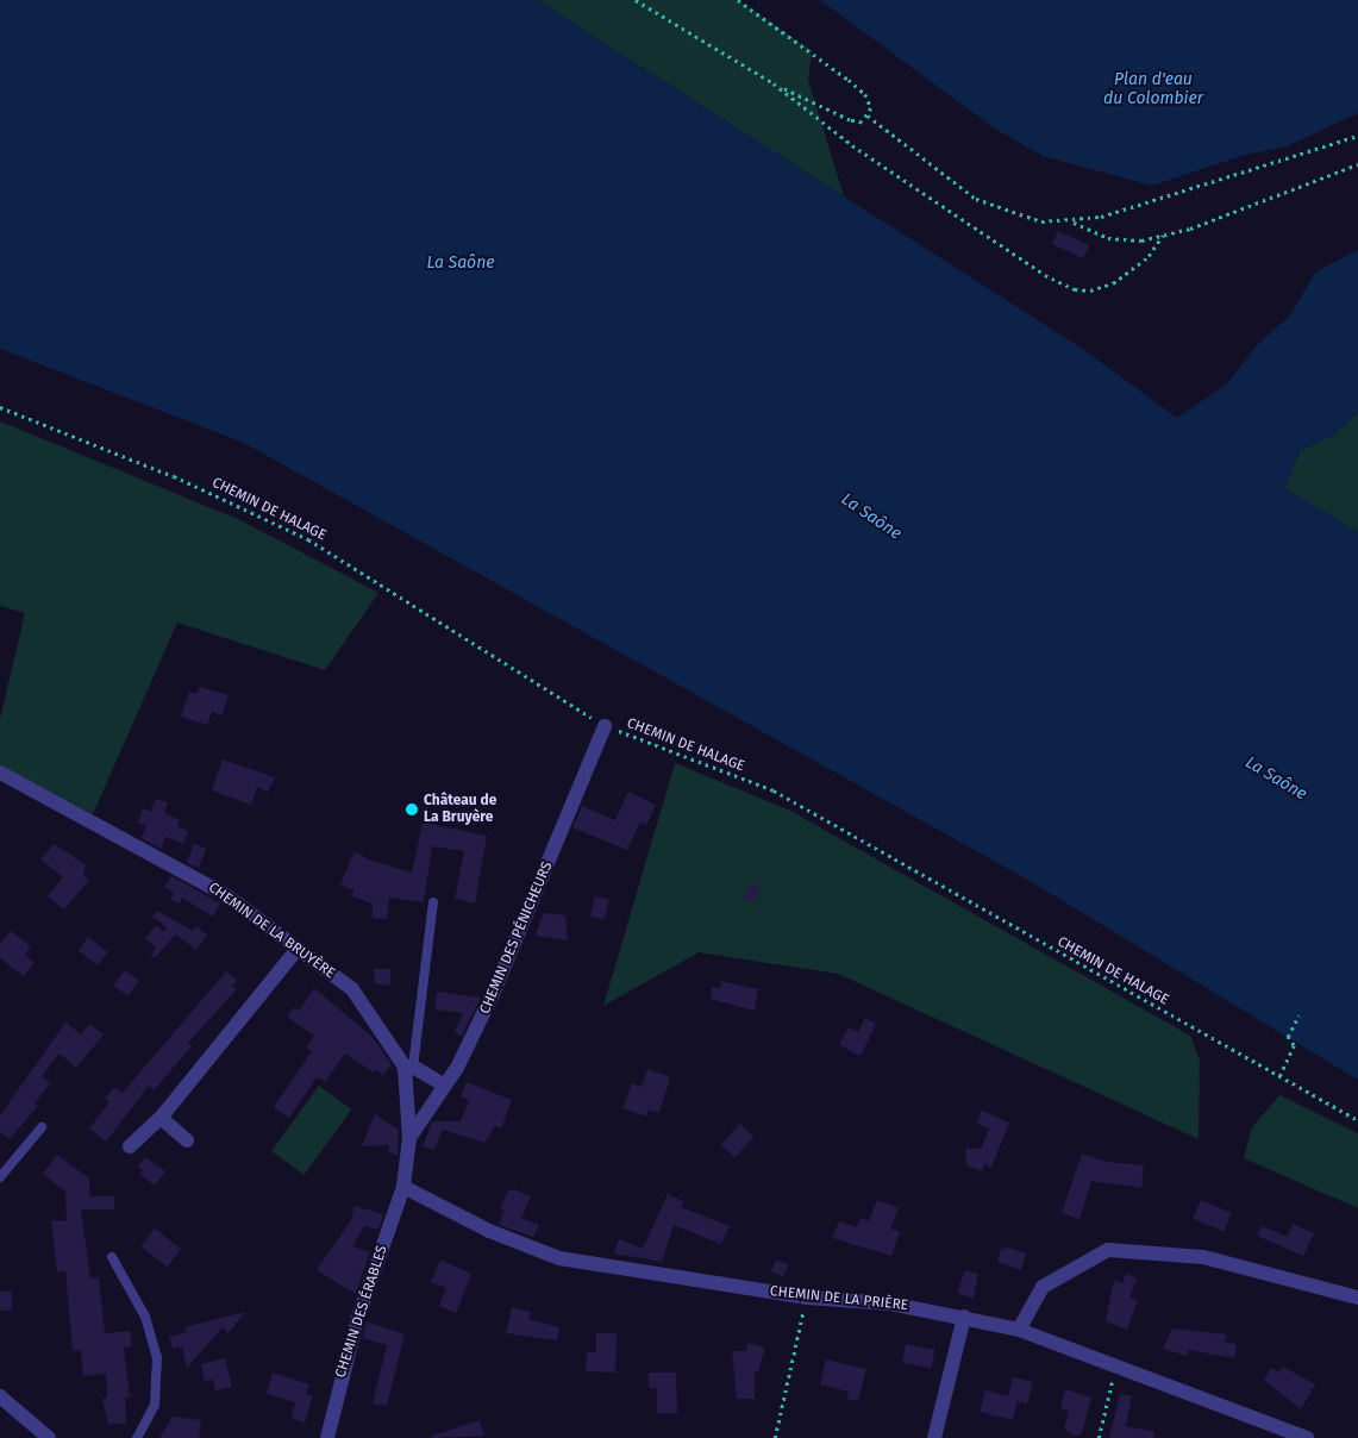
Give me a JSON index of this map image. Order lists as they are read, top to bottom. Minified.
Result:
{"streets":{"street":["CHEMIN DE LA BRUYÈRE","CHEMIN DES PÉNICHEURS","CHEMIN DE LA PRIÈRE","CHEMIN DES ÉRABLES"],"path":["CHEMIN DE HALAGE"]},"crossings":[["CHEMIN DE HALAGE","CHEMIN DES PÉNICHEURS"],["CHEMIN DE LA PRIÈRE","CHEMIN DES ÉRABLES"]],"water":["Plan d'eau du Colombier","La Saône"],"places":["Château de La Bruyère"]}
